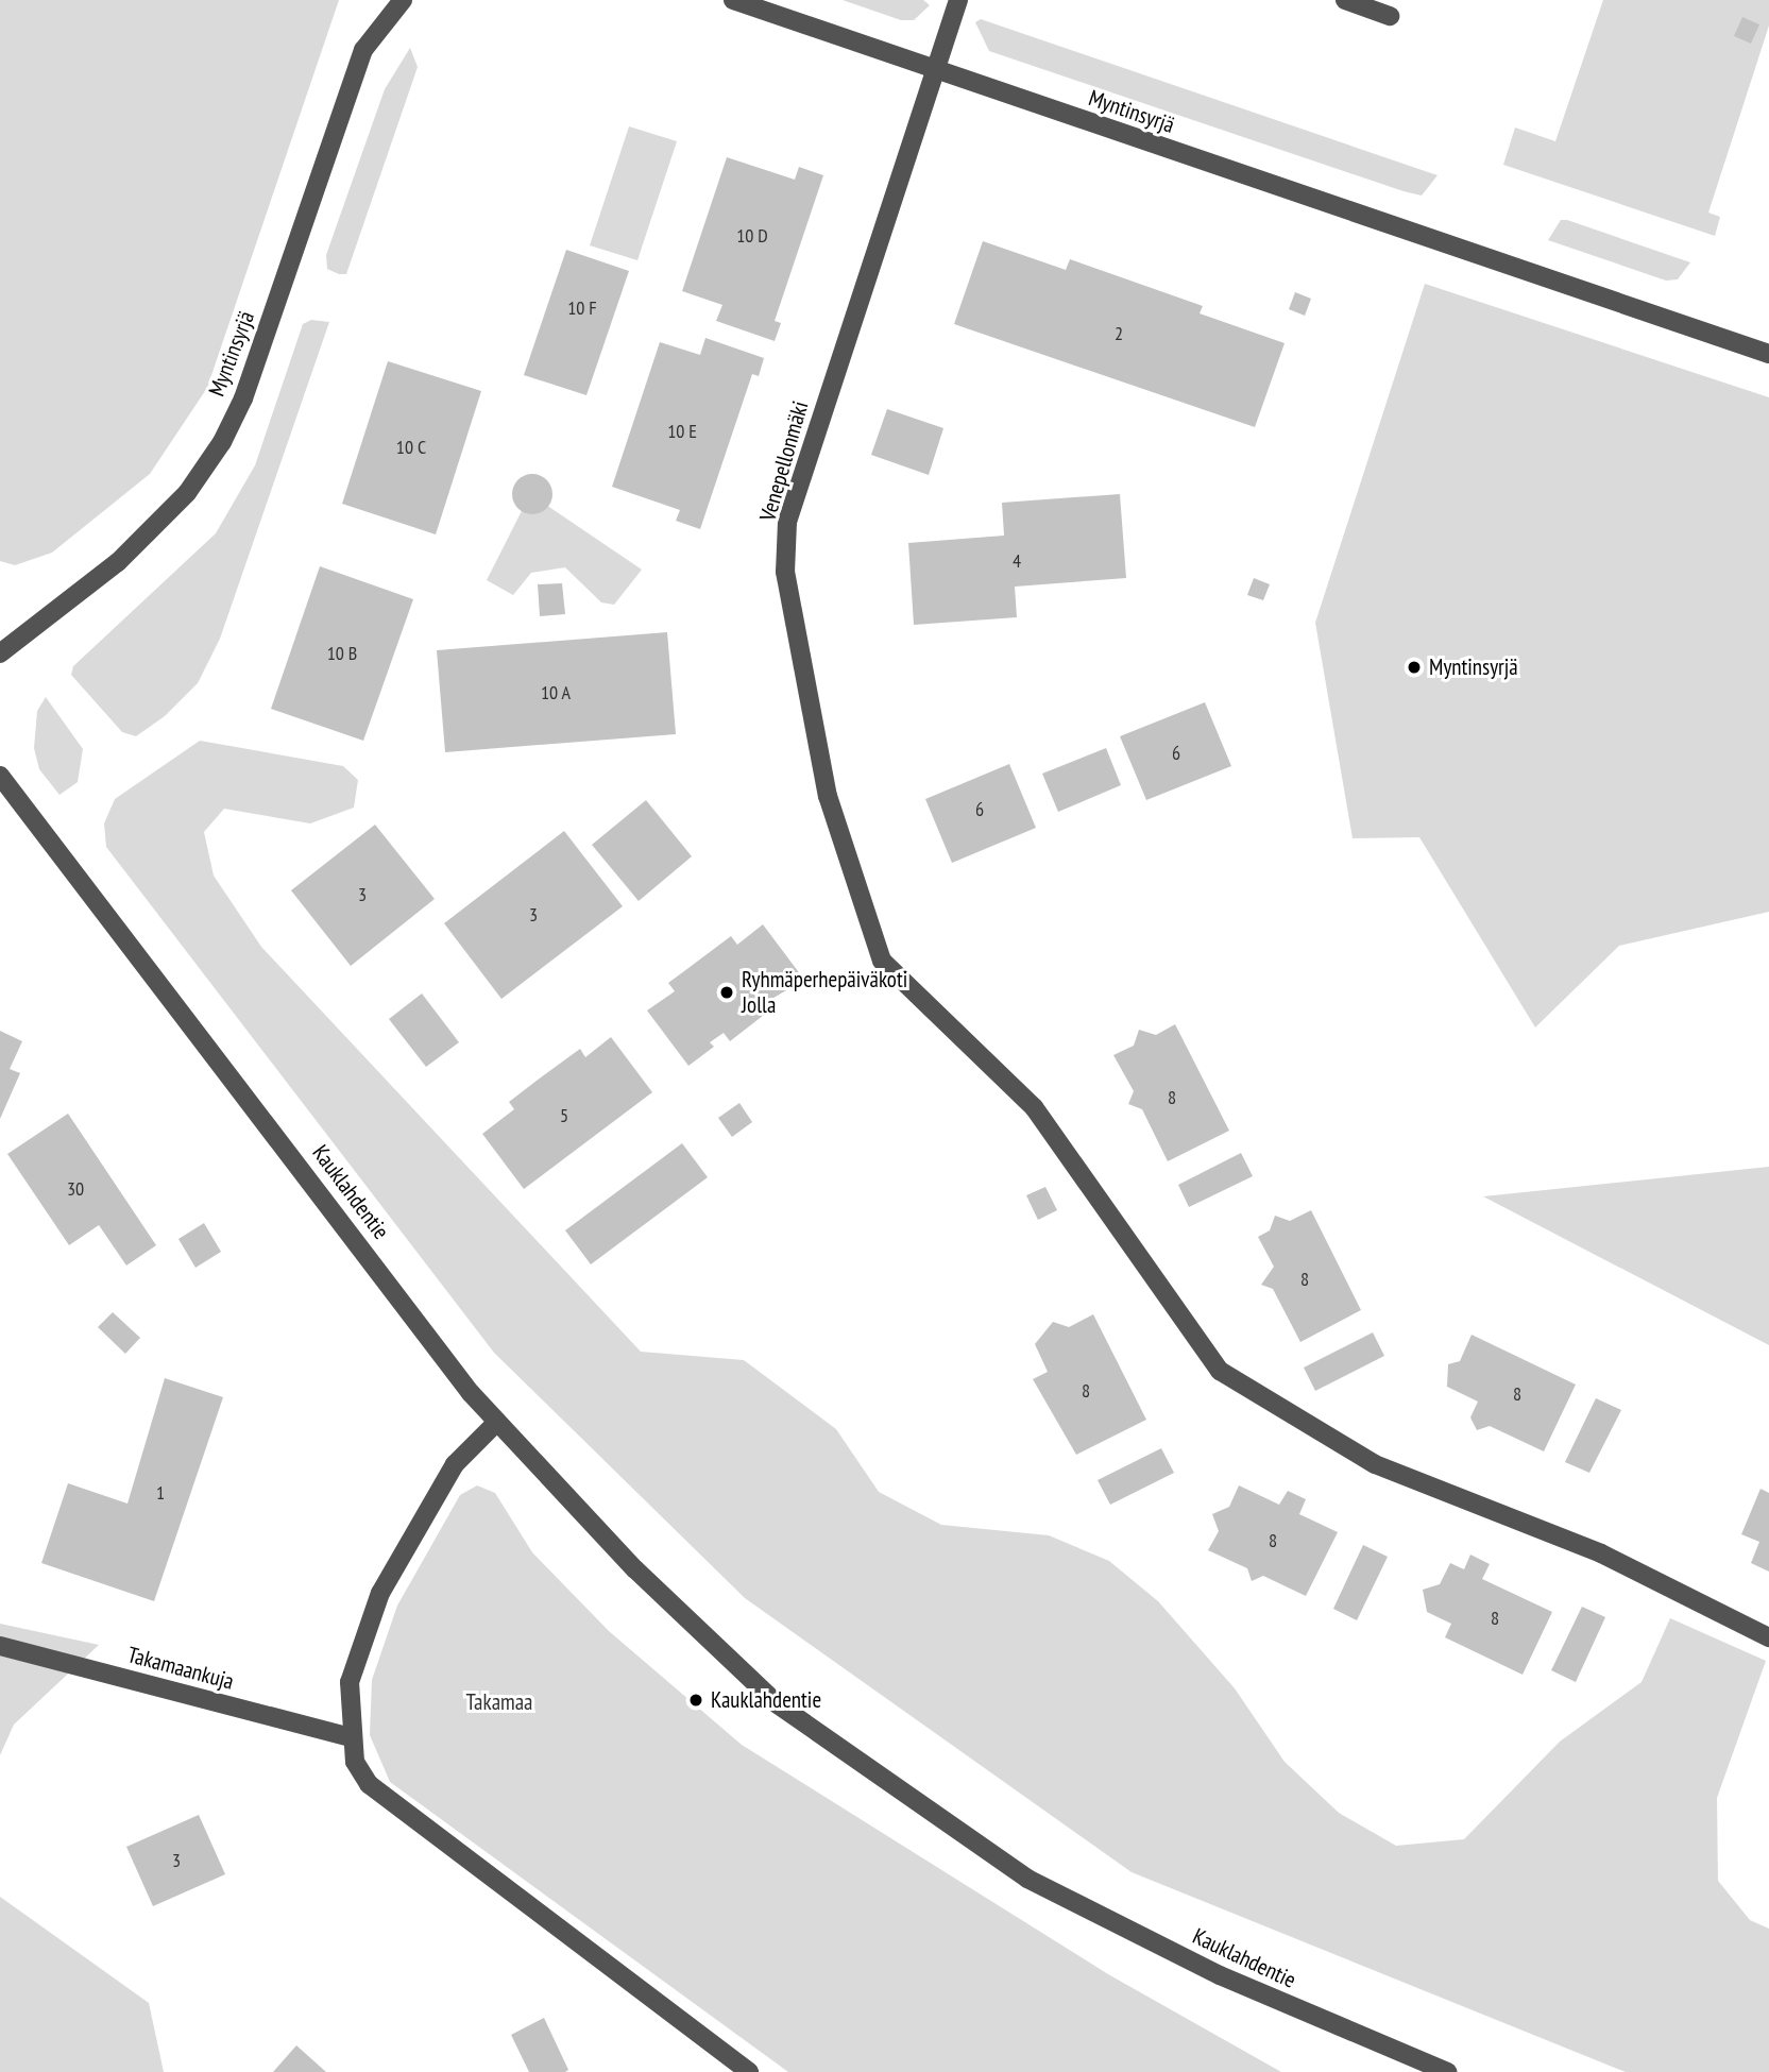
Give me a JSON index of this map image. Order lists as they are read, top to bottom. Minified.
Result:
{"streets":{"street":["Myntinsyrjä","Venepellonmäki","Kauklahdentie","Takamaankuja"]},"crossings":[["Myntinsyrjä","Venepellonmäki"]],"parks":["Takamaa"],"places":["Myntinsyrjä","Ryhmäperhepäiväkoti Jolla","Kauklahdentie"],"house_numbers":["10 D","10 F","2","10 E","10 C","4","10 B","10 A","6","6","3","3","8","5","30","8","8","8","1","8","8","3"]}
